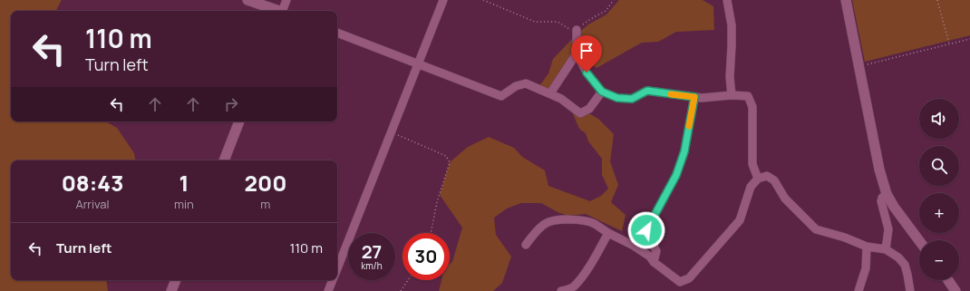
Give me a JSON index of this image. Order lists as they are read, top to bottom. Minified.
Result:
{"page":{"turn":["110 m","Turn left"],"map_buttons":["+","−"],"eta":["08:43","Arrival","1","min","200","m"],"list":[{"name":"Turn left","value":"110 m"}],"speed":"27 km/h","limit":"30"}}
